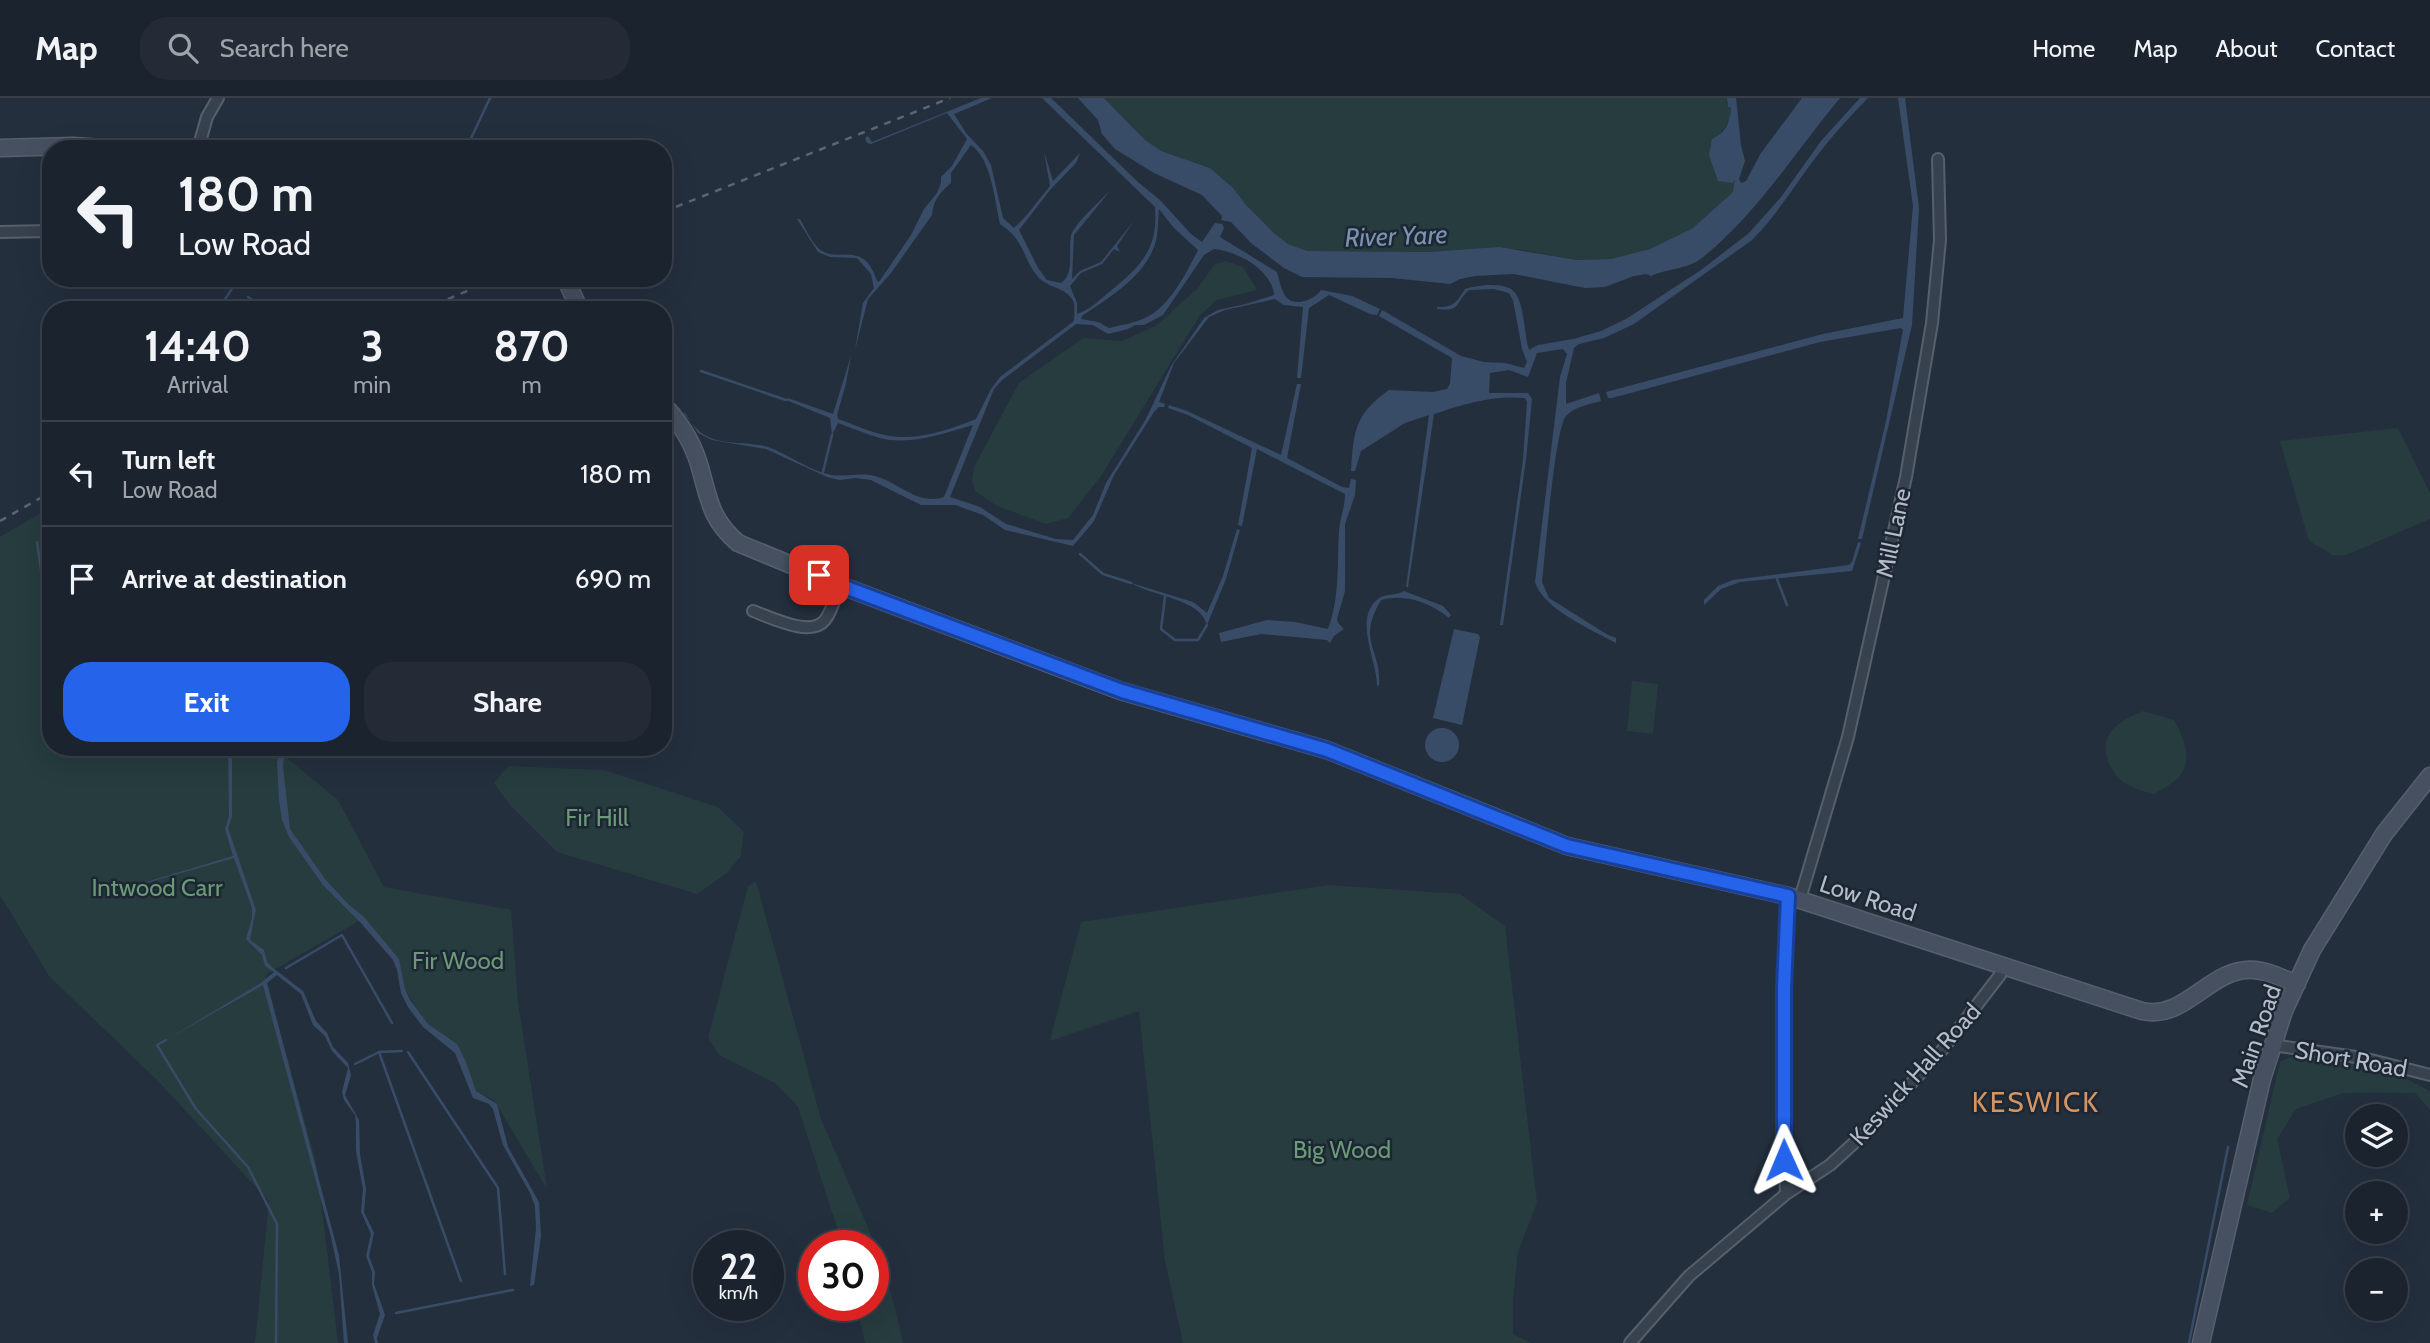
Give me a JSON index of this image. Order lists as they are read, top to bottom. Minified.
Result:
{"streets":{"street":["Mill Lane","Low Road","Main Road","Short Road","Keswick Hall Road"]},"crossings":[["Mill Lane","Low Road"],["Mill Lane","Keswick Hall Road"],["Low Road","Main Road"],["Low Road","Keswick Hall Road"],["Main Road","Short Road"]],"districts":["KESWICK"],"water":["River Yare"],"parks":["Fir Hill","Intwood Carr","Fir Wood","Big Wood"],"page":{"header":"Map","search":"Search here","nav":["Home","Map","About","Contact"],"turn":["180 m","Low Road"],"eta":["14:40","Arrival","3","min","870","m"],"list":[{"name":"Turn left","note":"Low Road","value":"180 m"},{"name":"Arrive at destination","value":"690 m"}],"buttons":["Exit","Share"],"map_buttons":["+","−"],"speed":"22 km/h","limit":"30"}}
